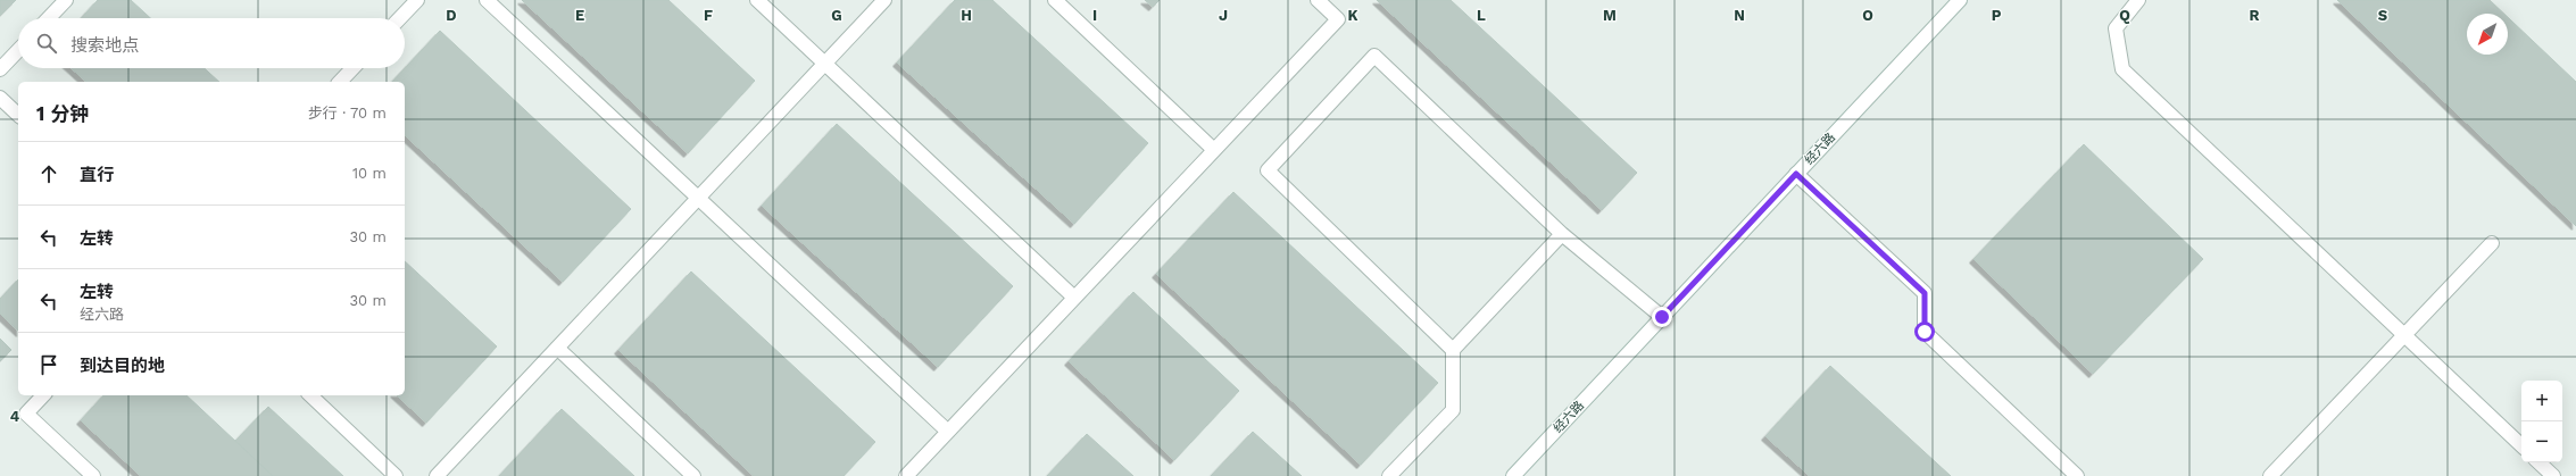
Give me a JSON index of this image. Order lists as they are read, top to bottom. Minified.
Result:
{"streets":{"street":["经六路"]},"north":"bottom left","page":{"search":"搜索地点","heading":["1 分钟","步行 · 70 m"],"list":[["直行","10 m"],["左转","30 m"],["左转","经六路","30 m"],"到达目的地"],"map_buttons":["+","−"]},"grid":{"columns":["D","E","F","G","H","I","J","K","L","M","N","O","P","Q","R","S"],"rows":["4"]}}
